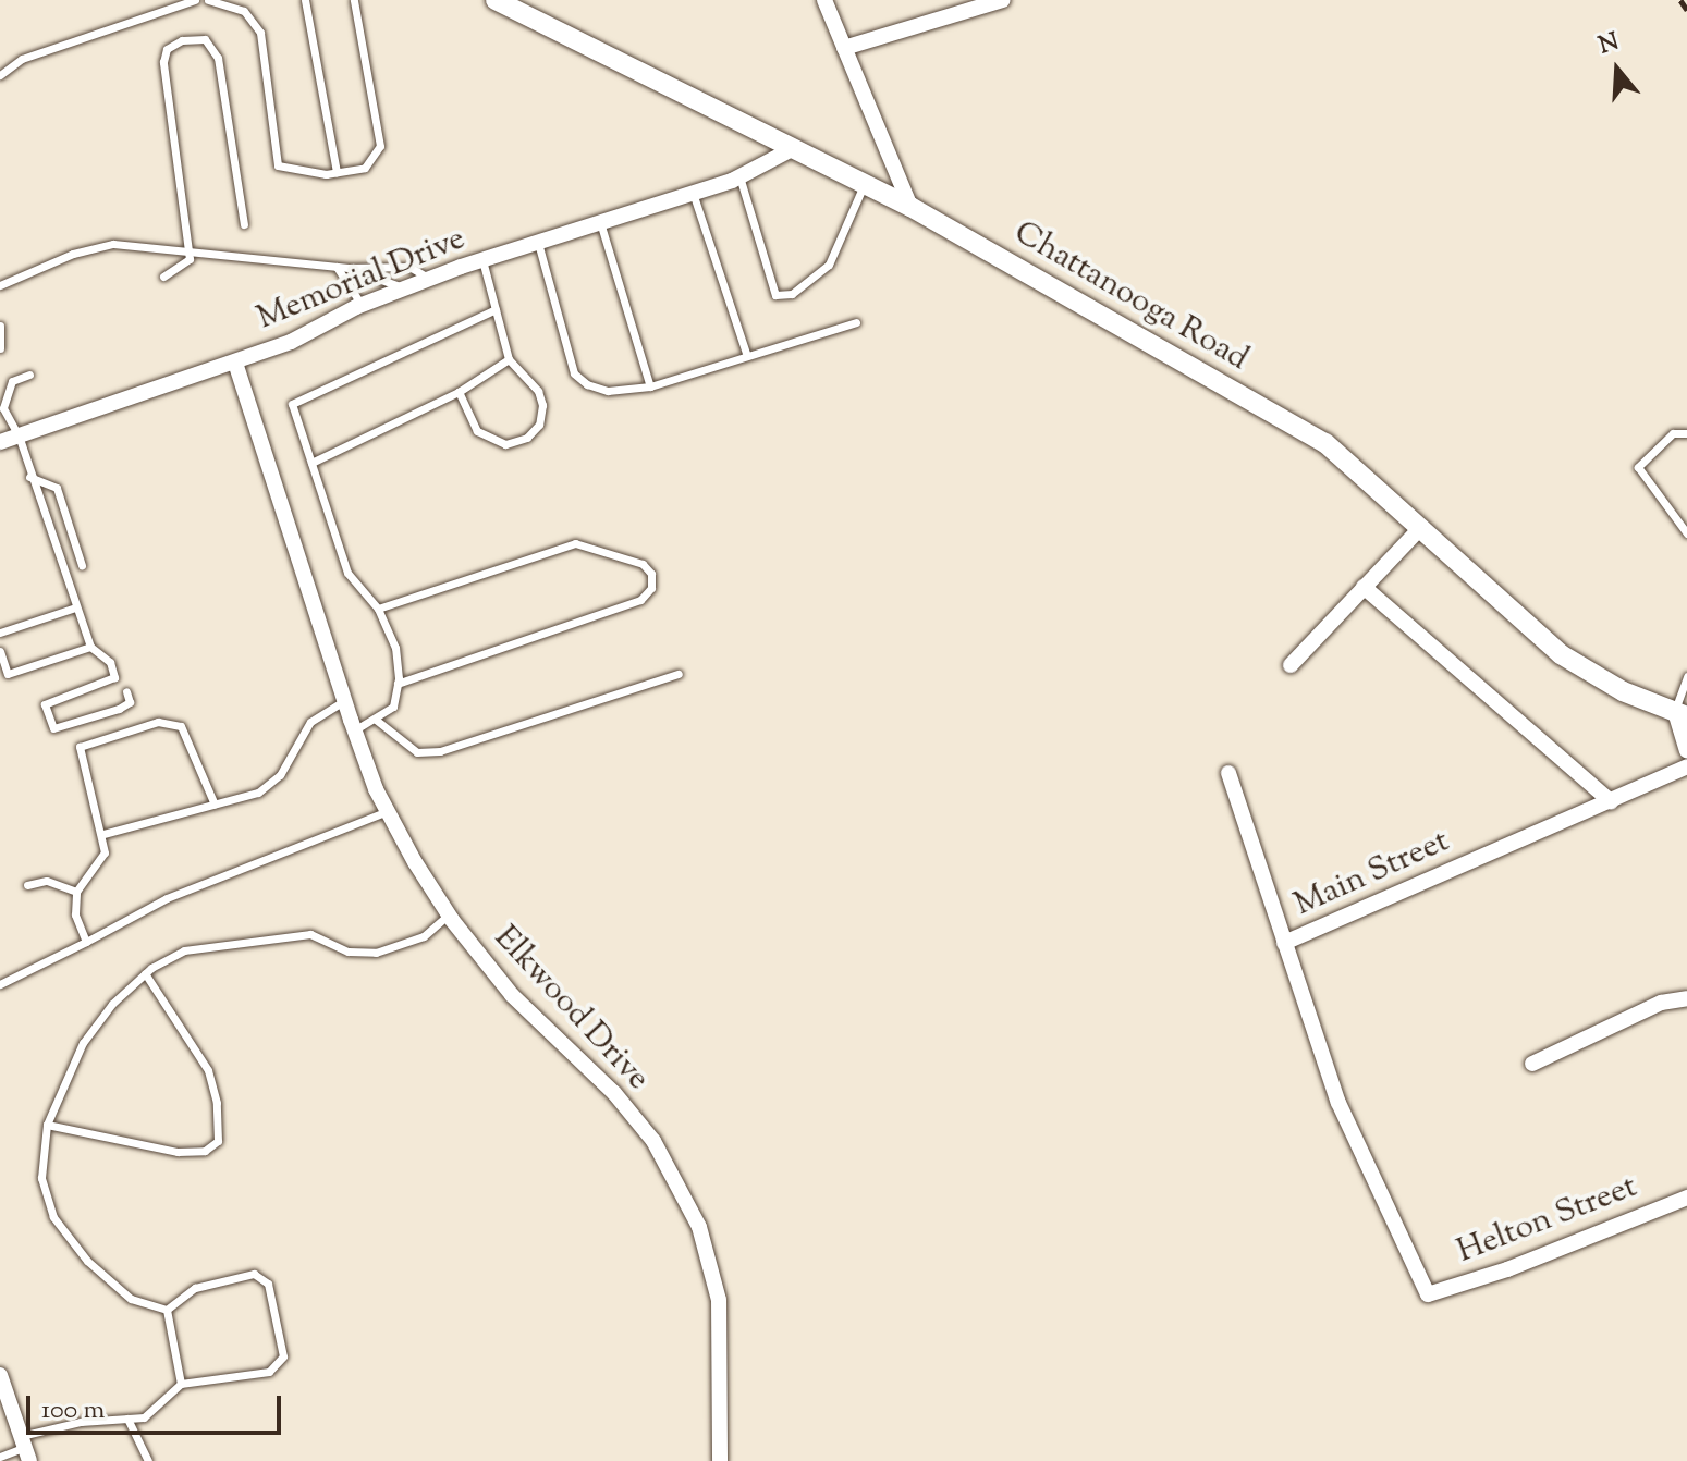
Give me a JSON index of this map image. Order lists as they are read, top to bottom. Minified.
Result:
{"streets":{"main road":["Chattanooga Road"],"street":["Memorial Drive","Main Street","Elkwood Drive","Helton Street"]},"crossings":[["Memorial Drive","Chattanooga Road"],["Memorial Drive","Elkwood Drive"],["Main Street","Helton Street"]],"scale_bar":"100 m","north":"top"}
